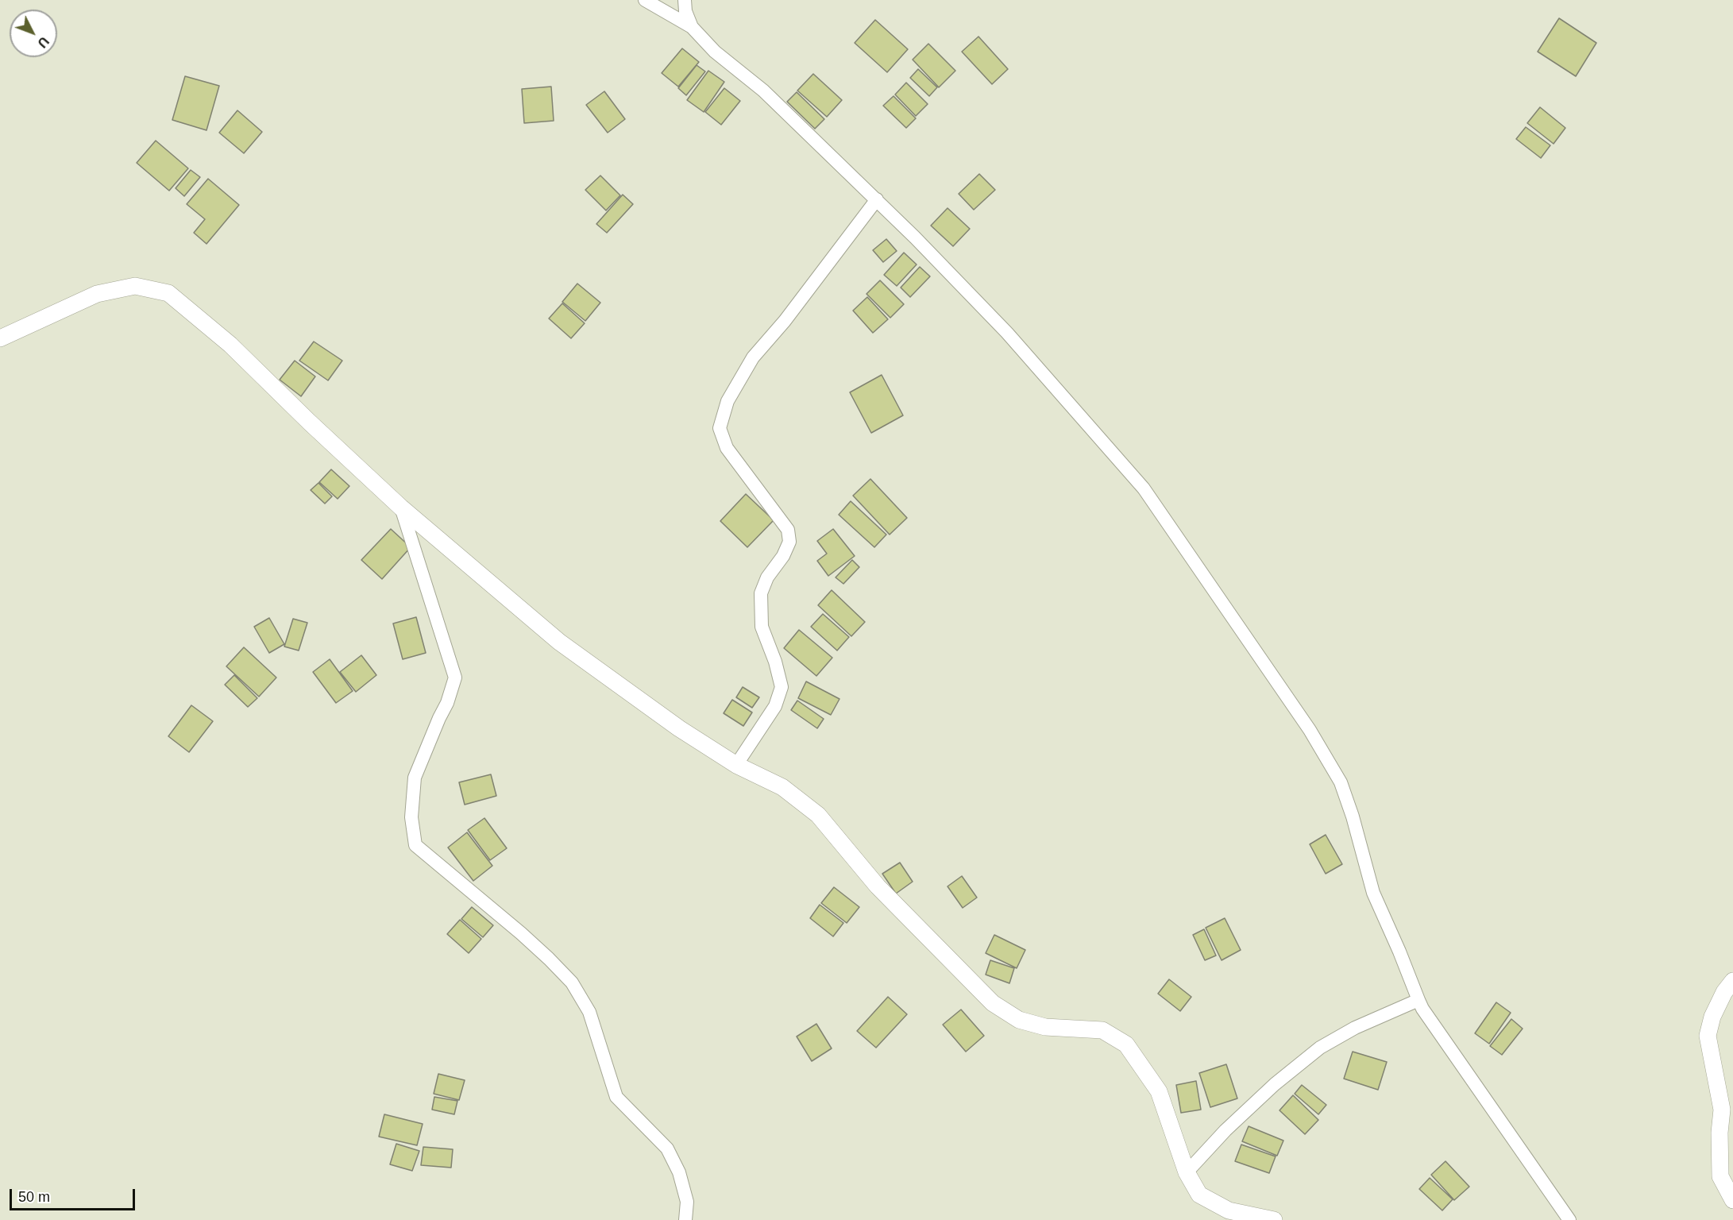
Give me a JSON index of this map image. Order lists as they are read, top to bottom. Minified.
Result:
{"scale_bar":"50 m","north":"bottom right"}
